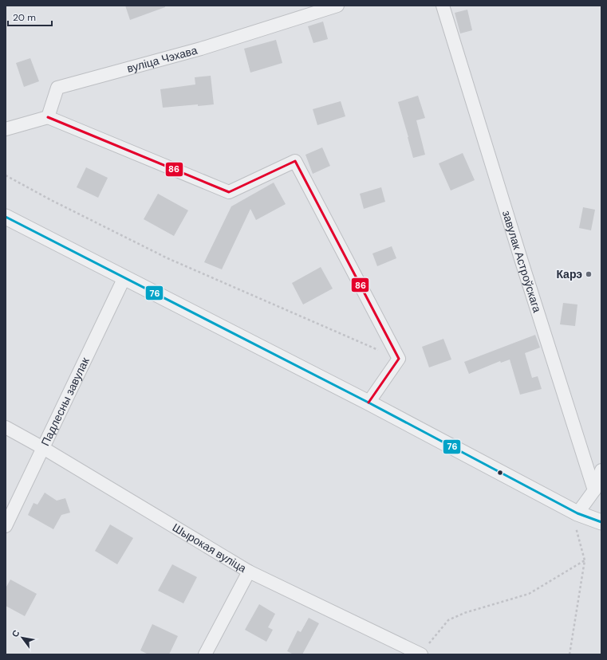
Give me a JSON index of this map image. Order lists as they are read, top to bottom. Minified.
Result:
{"streets":{"street":["вуліца Чэхава","завулак Астроўскага","Падлесны завулак","Шырокая вуліца"]},"crossings":[["Падлесны завулак","Шырокая вуліца"]],"places":["Карэ"],"lines":["transit line 86","transit line 76"],"scale_bar":"20 m","north":"top left"}
